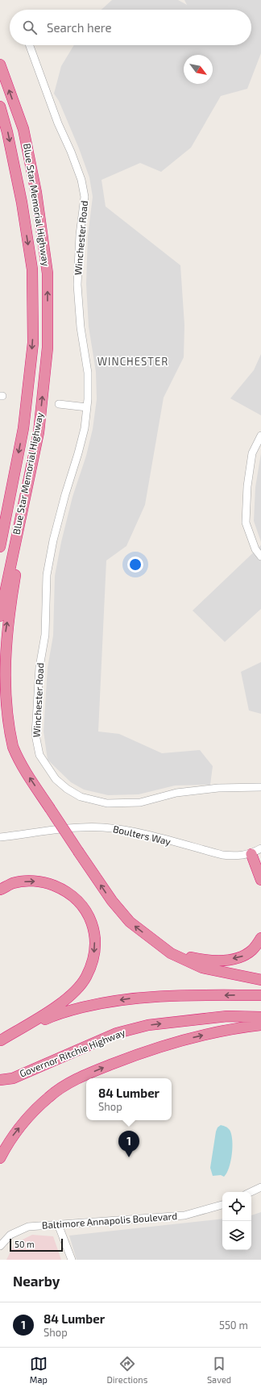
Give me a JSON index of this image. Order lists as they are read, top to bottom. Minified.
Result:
{"streets":{"highway":["Blue Star Memorial Highway","Governor Ritchie Highway"],"street":["Winchester Road","Boulters Way","Baltimore Annapolis Boulevard"]},"districts":["WINCHESTER"],"scale_bar":"50 m","north":"bottom right","page":{"search":"Search here","popup":["84 Lumber","Shop"],"pins":"1","scale":"50 m","heading":"Nearby","list":[{"mark":"1","name":"84 Lumber","note":"Shop","value":"550 m"}],"nav":["Map","Directions","Saved"]}}
